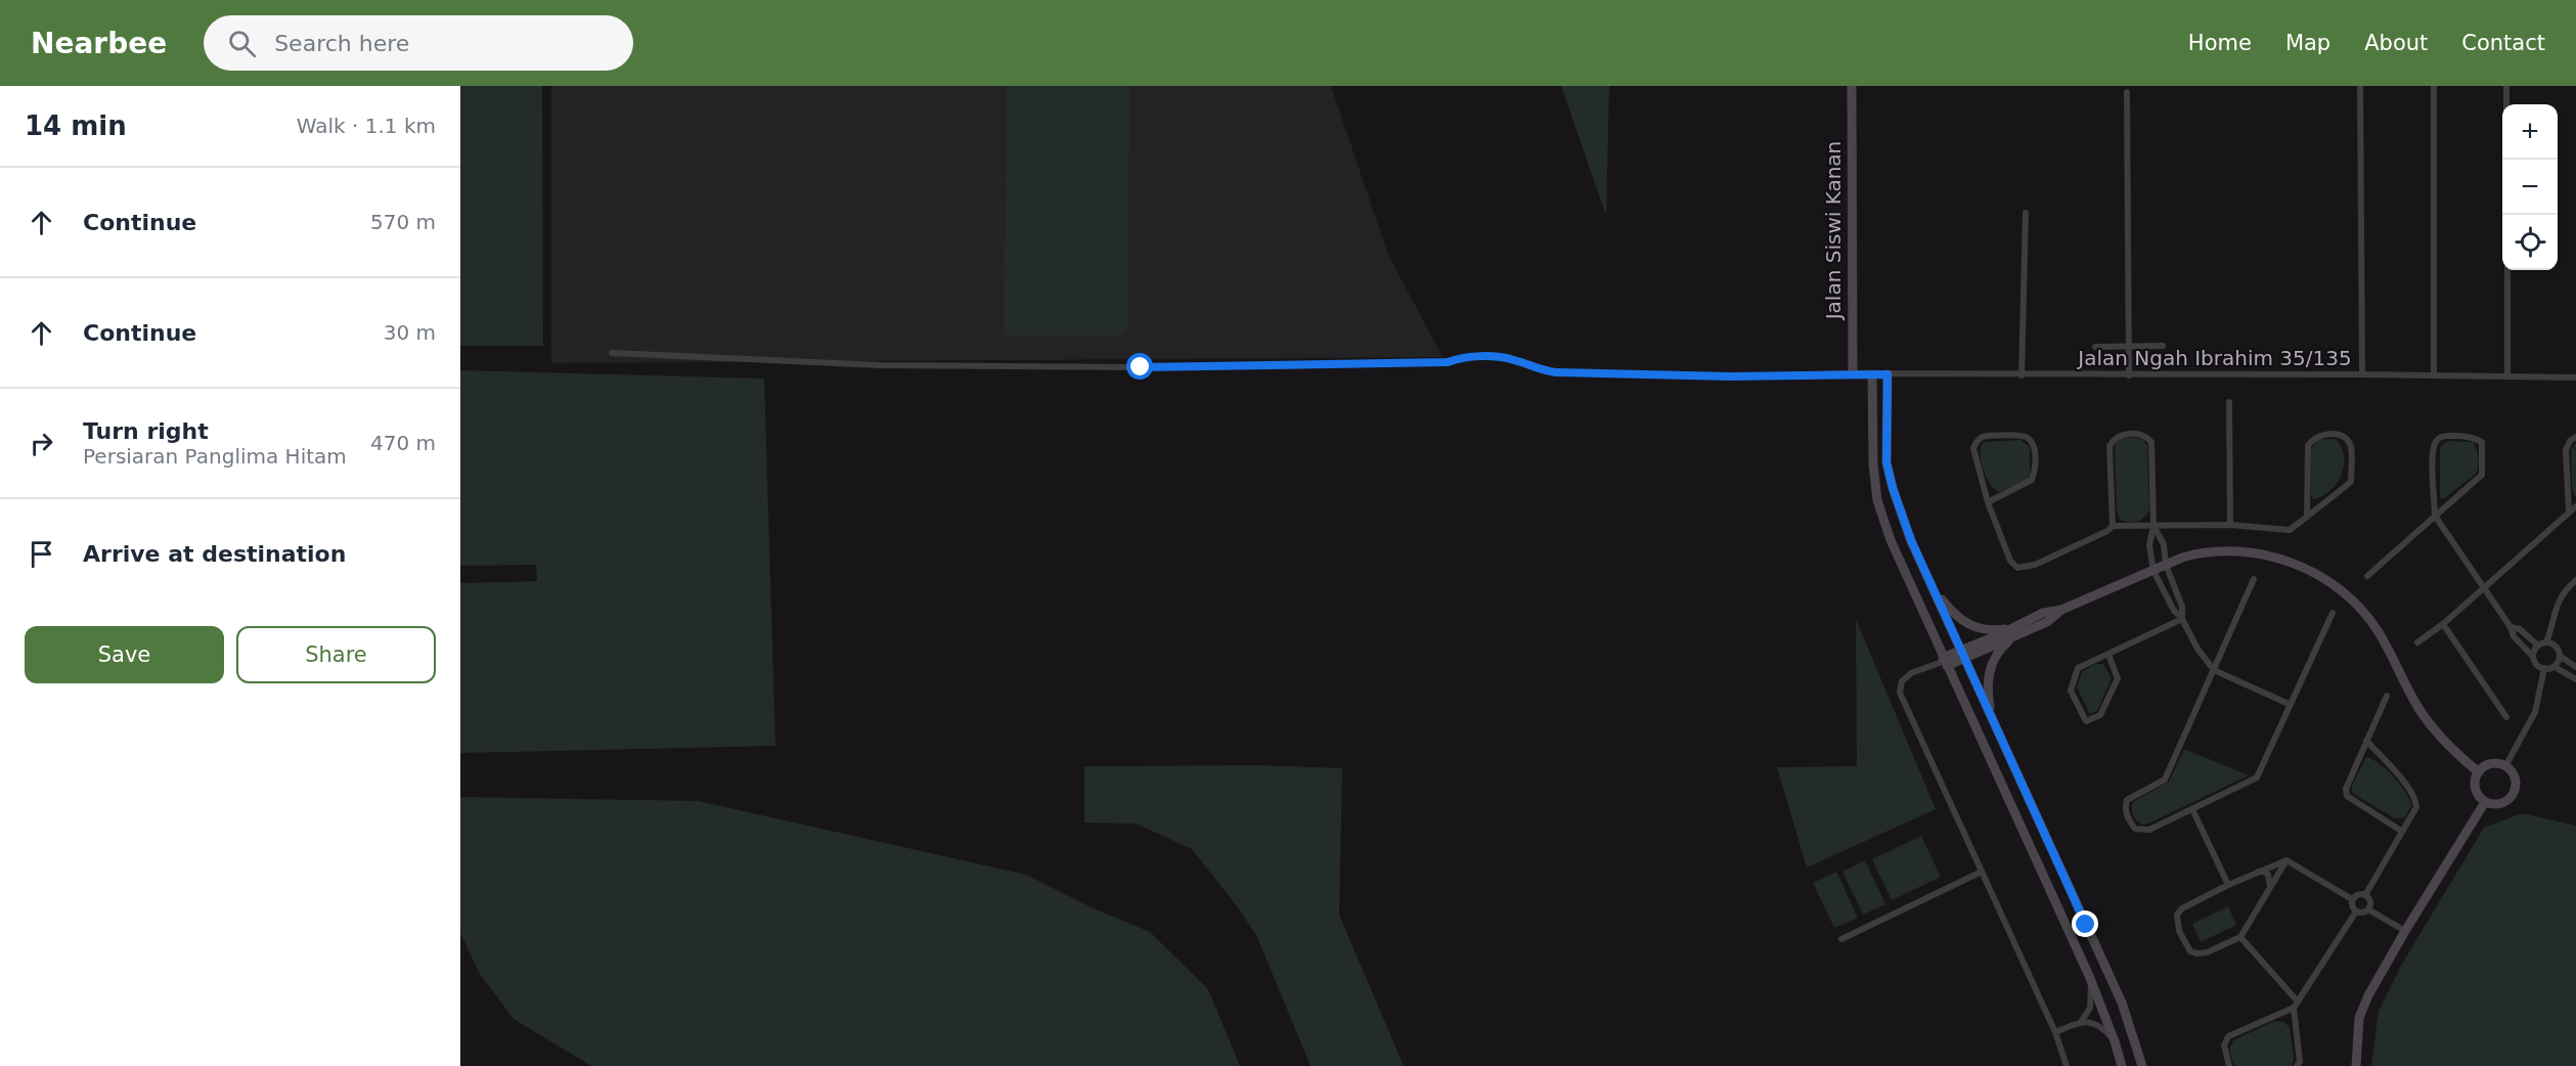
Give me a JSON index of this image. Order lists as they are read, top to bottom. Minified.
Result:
{"streets":{"main road":["Jalan Siswi Kanan"],"street":["Jalan Ngah Ibrahim 35/135"]},"crossings":[["Jalan Siswi Kanan","Jalan Ngah Ibrahim 35/135"]],"page":{"header":"Nearbee","search":"Search here","nav":["Home","Map","About","Contact"],"heading":["14 min","Walk · 1.1 km"],"map_buttons":["+","−"],"list":[["Continue","570 m"],["Continue","30 m"],["Turn right","Persiaran Panglima Hitam","470 m"],"Arrive at destination"],"buttons":["Save","Share"]}}
